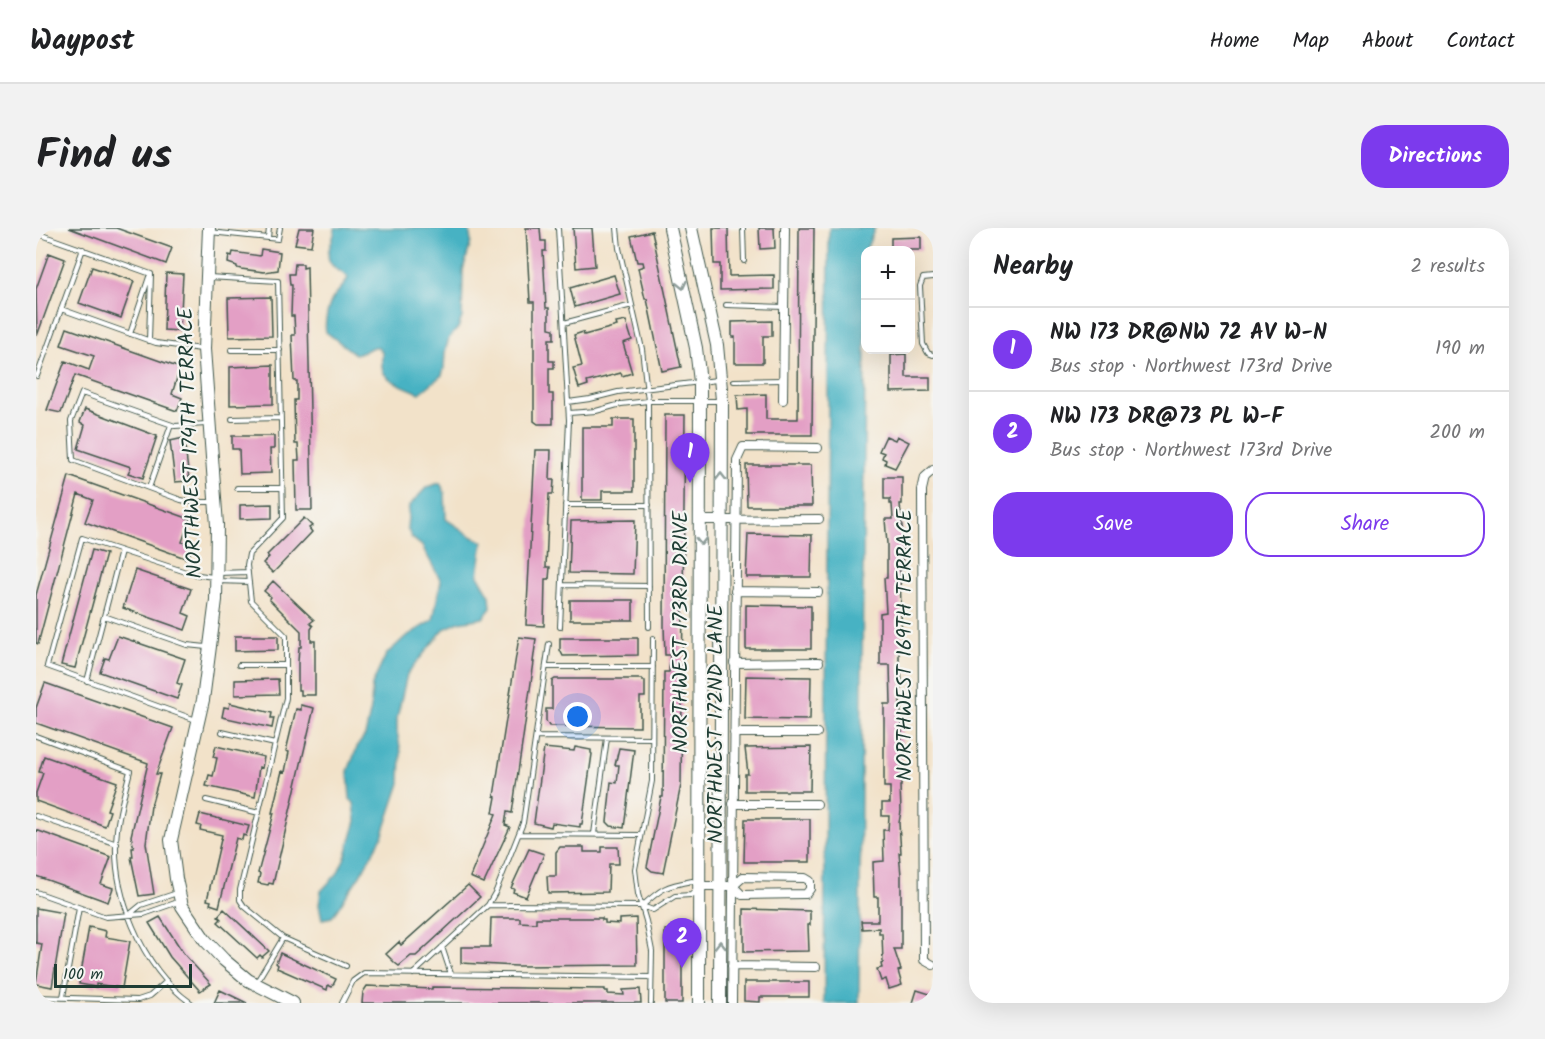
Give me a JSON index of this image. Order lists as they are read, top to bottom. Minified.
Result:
{"streets":{"street":["NORTHWEST 174TH TERRACE","NORTHWEST 173RD DRIVE","NORTHWEST 169TH TERRACE","NORTHWEST 172ND LANE"]},"scale_bar":"100 m","page":{"header":"Waypost","nav":["Home","Map","About","Contact"],"title":"Find us","buttons":["Directions",["Save","Share"]],"heading":["Nearby","2 results"],"map_buttons":["+","−"],"list":[{"mark":"1","name":"NW 173 DR@NW 72 AV W-N","note":"Bus stop · Northwest 173rd Drive","value":"190 m"},{"mark":"2","name":"NW 173 DR@73 PL W-F","note":"Bus stop · Northwest 173rd Drive","value":"200 m"}],"pins":["1","2"],"scale":"100 m"}}
